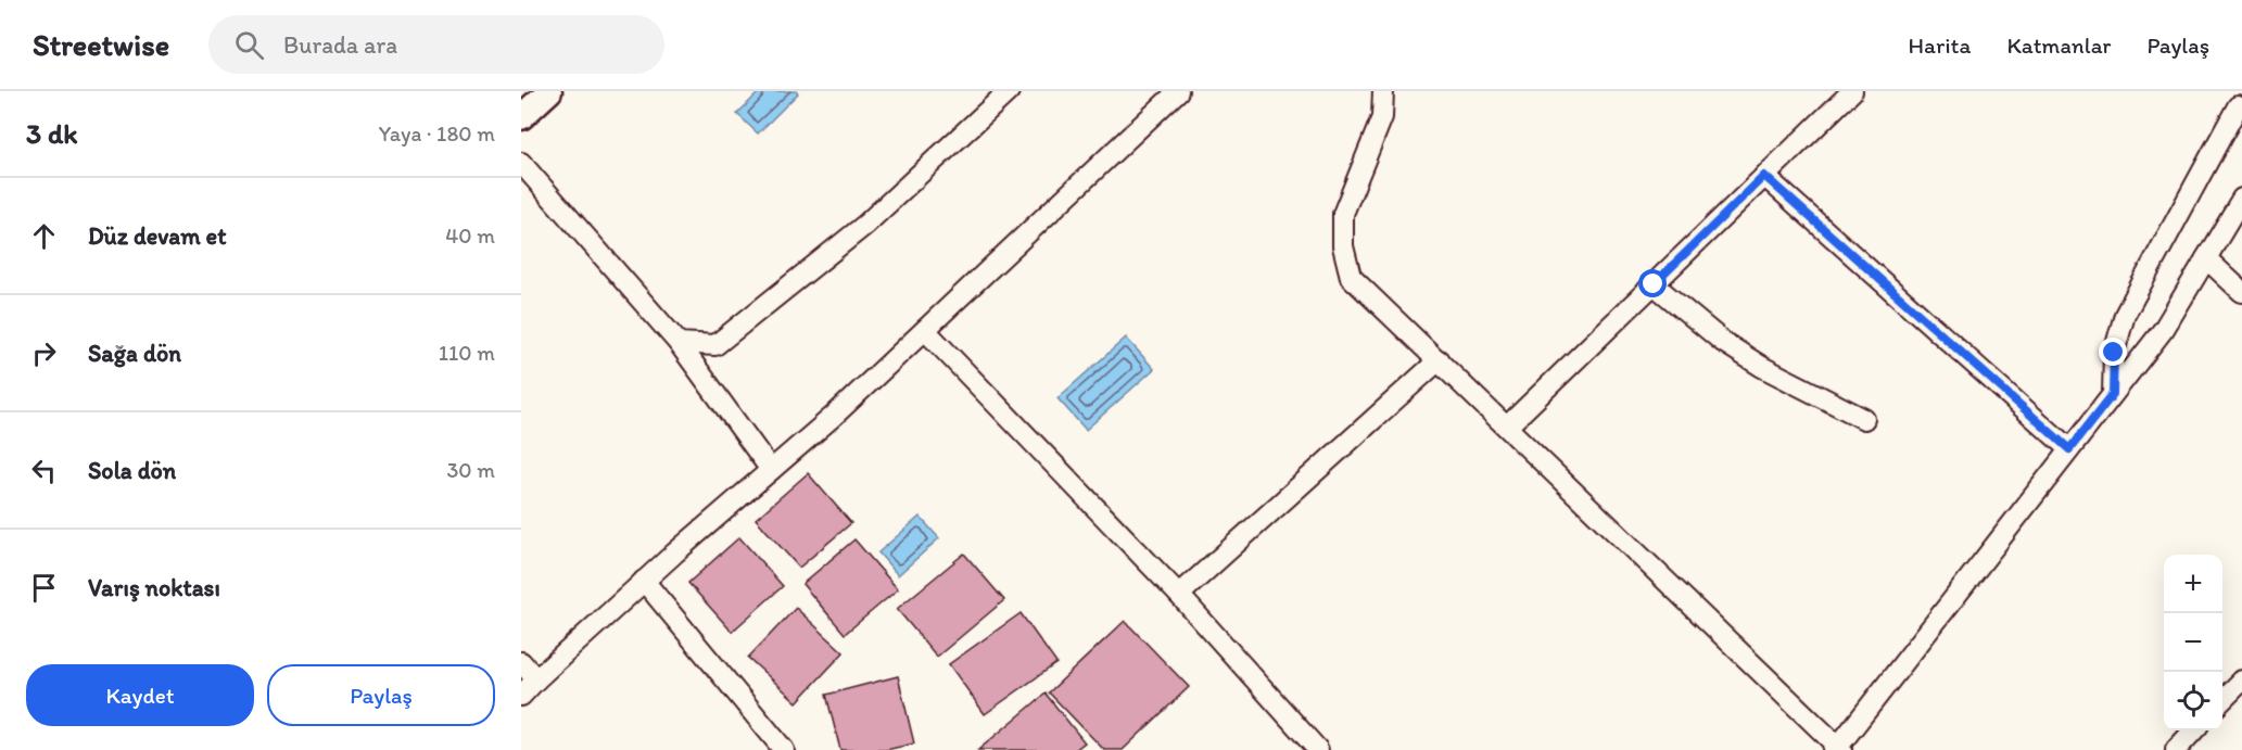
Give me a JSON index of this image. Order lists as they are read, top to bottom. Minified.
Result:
{"page":{"header":"Streetwise","search":"Burada ara","nav":["Harita","Katmanlar","Paylaş"],"heading":["3 dk","Yaya · 180 m"],"list":[["Düz devam et","40 m"],["Sağa dön","110 m"],["Sola dön","30 m"],"Varış noktası"],"map_buttons":["+","−"],"buttons":["Kaydet","Paylaş"]}}
